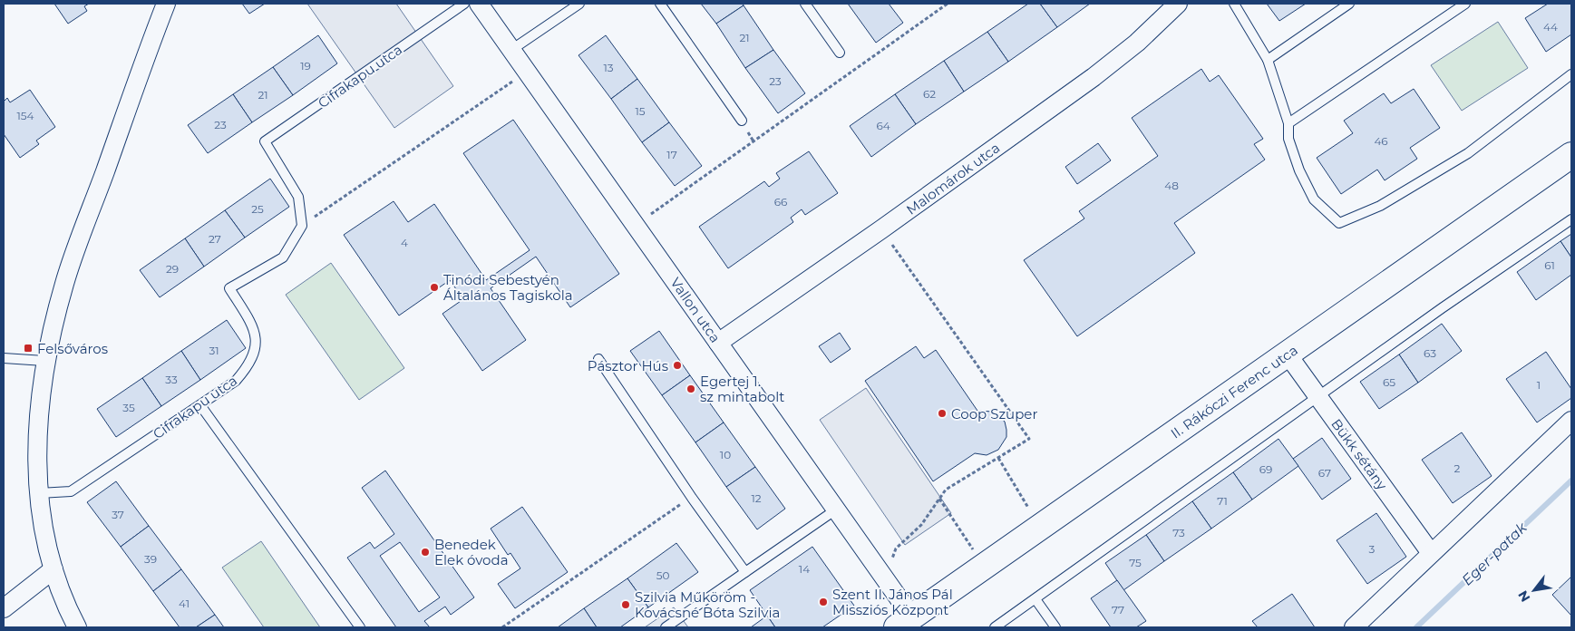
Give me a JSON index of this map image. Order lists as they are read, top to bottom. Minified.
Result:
{"streets":{"main road":["II. Rákóczi Ferenc utca"],"street":["Malomárok utca","Vallon utca","Bükk sétány"],"lane":["Cifrakapu utca"]},"crossings":[["Malomárok utca","Vallon utca"],["Vallon utca","II. Rákóczi Ferenc utca"],["II. Rákóczi Ferenc utca","Bükk sétány"]],"water":["Eger-patak"],"places":{"other":["Tinódi Sebestyén Általános Tagiskola","Pásztor Hús","Egertej 1. sz mintabolt","Coop Szuper","Benedek Elek óvoda","Szent II. János Pál Missziós Központ","Szilvia Műköröm - Kovácsné Bóta Szilvia"],"transit":["Felsőváros"]},"house_numbers":["44","21","19","13","23","62","21","15","154","23","64","46","17","48","66","25","27","4","61","29","31","63","33","65","1","35","10","2","69","67","12","71","37","73","3","39","75","14","50","41","77"],"north":"bottom left"}
